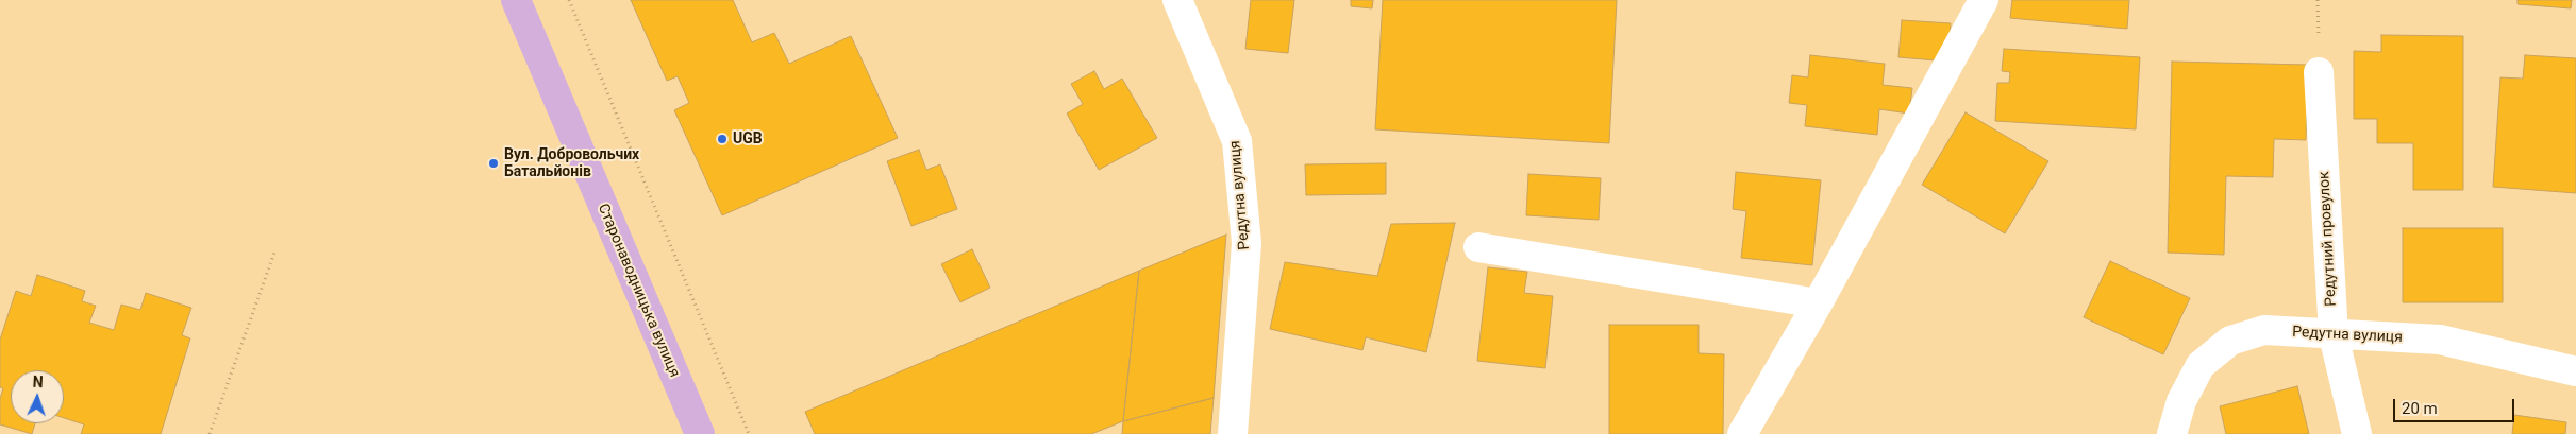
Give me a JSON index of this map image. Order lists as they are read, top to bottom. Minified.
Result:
{"streets":{"main road":["Старонаводницька вулиця"],"street":["Редутна вулиця","Редутний провулок"]},"crossings":[["Редутна вулиця","Редутний провулок"]],"places":["UGB","Вул. Добровольчих Батальйонів"],"scale_bar":"20 m","north":"top"}
